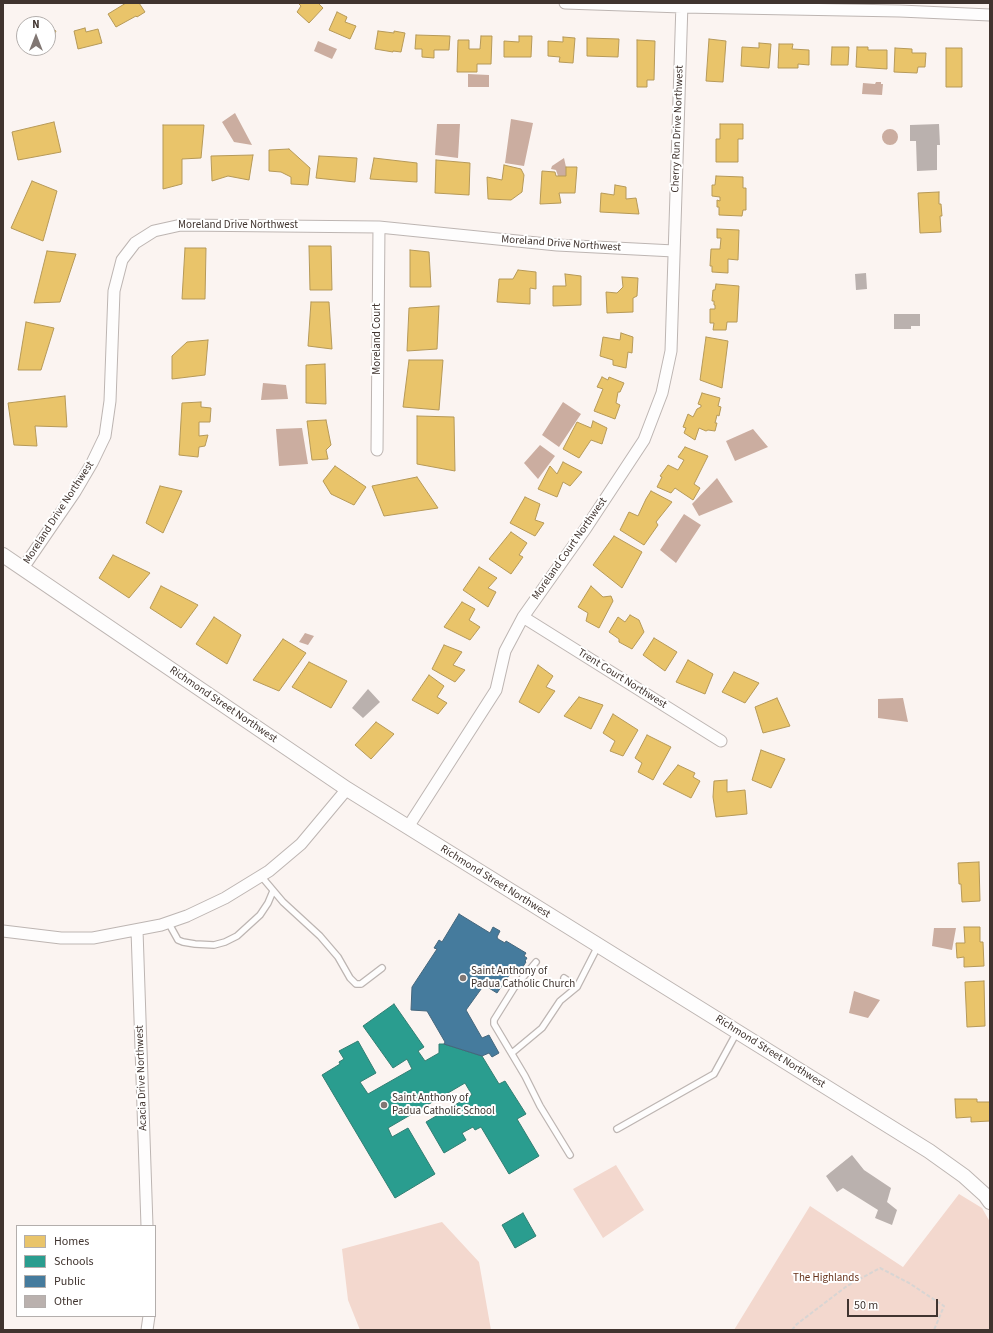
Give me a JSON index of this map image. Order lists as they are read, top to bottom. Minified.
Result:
{"streets":{"street":["Cherry Run Drive Northwest","Moreland Drive Northwest","Moreland Court","Moreland Court Northwest","Trent Court Northwest","Richmond Street Northwest","Acacia Drive Northwest"]},"crossings":[["Cherry Run Drive Northwest","Moreland Drive Northwest"],["Cherry Run Drive Northwest","Moreland Court Northwest"],["Moreland Drive Northwest","Moreland Court"],["Moreland Drive Northwest","Moreland Court Northwest"],["Moreland Drive Northwest","Richmond Street Northwest"],["Moreland Court Northwest","Trent Court Northwest"],["Moreland Court Northwest","Richmond Street Northwest"]],"parks":["The Highlands"],"places":["Saint Anthony of Padua Catholic Church","Saint Anthony of Padua Catholic School"],"legend":["Homes","Schools","Public","Other"],"scale_bar":"50 m","north":"top"}
